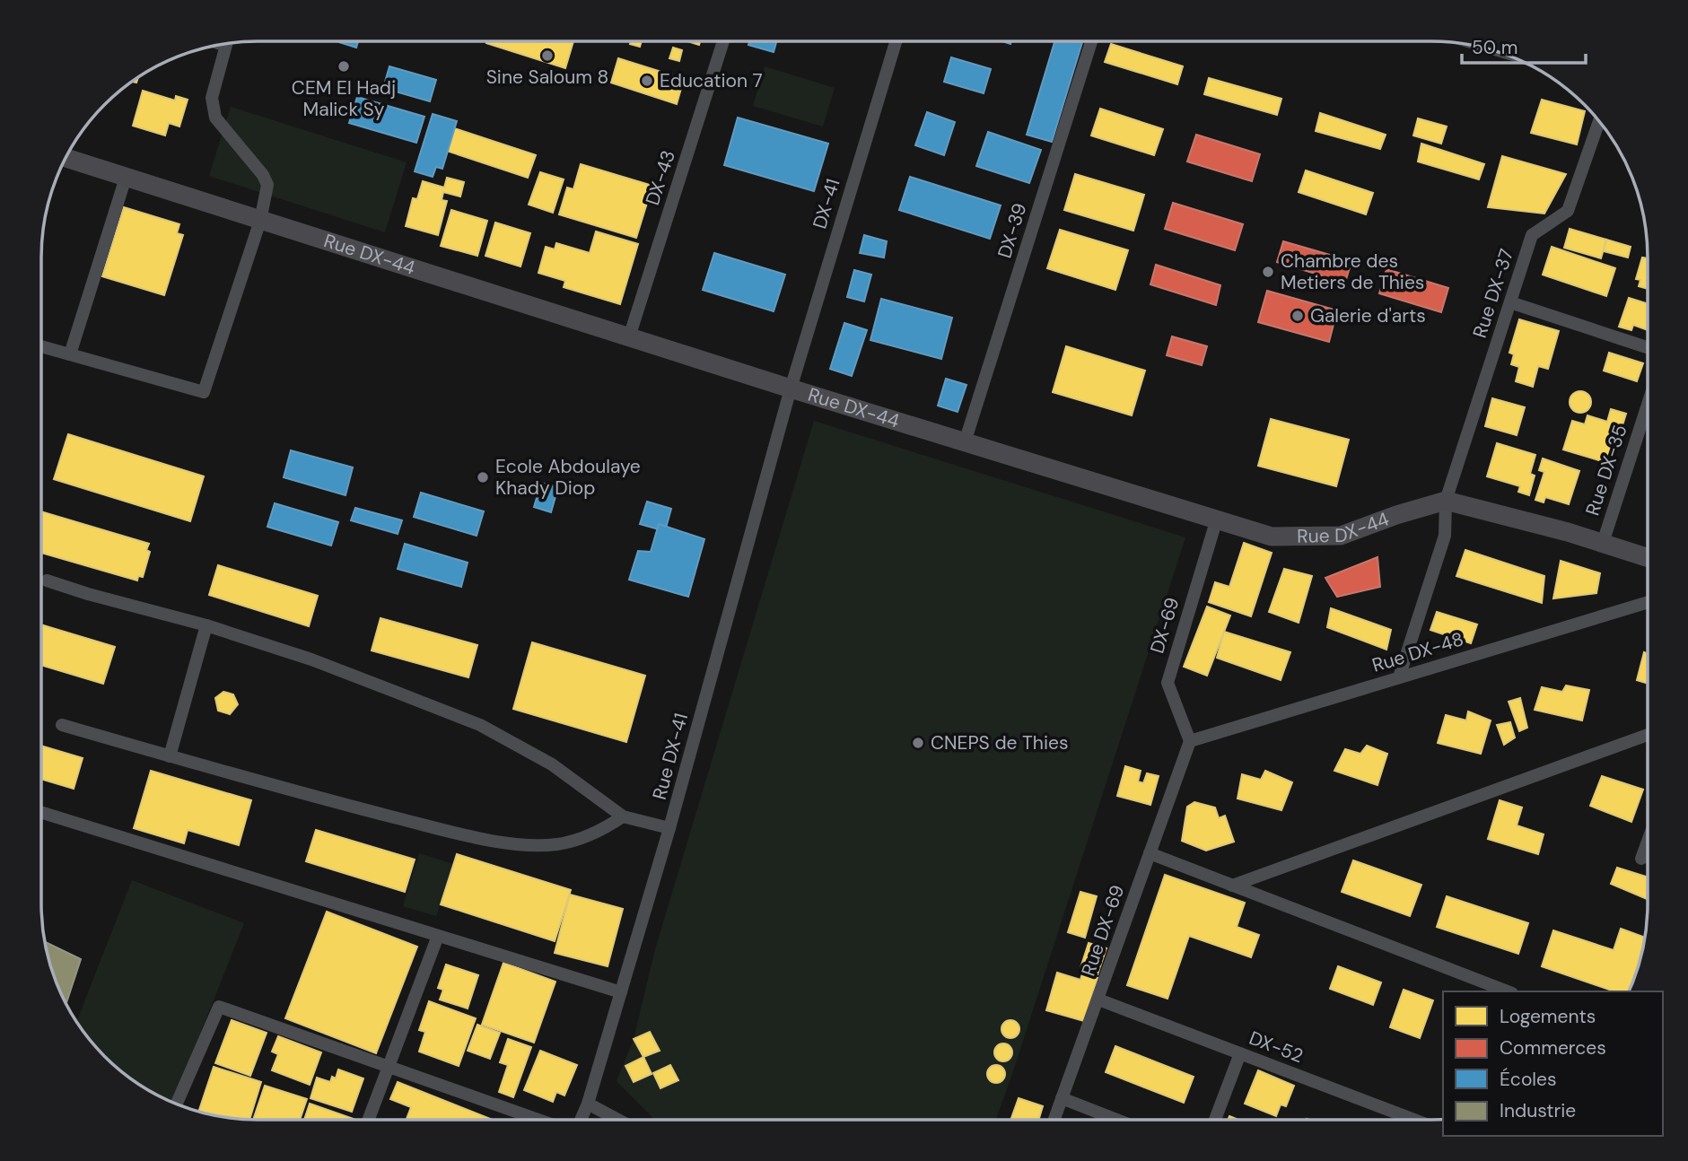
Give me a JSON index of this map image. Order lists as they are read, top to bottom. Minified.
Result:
{"streets":{"street":["DX-43","DX-41","DX-39","Rue DX-44","Rue DX-37","Rue DX-35","DX-69","Rue DX-48","Rue DX-41","Rue DX-69","DX-52"]},"crossings":[["DX-43","Rue DX-44"],["DX-41","Rue DX-44"],["DX-41","Rue DX-41"],["DX-39","Rue DX-44"],["Rue DX-44","Rue DX-37"],["Rue DX-44","DX-69"],["Rue DX-44","Rue DX-41"],["Rue DX-37","Rue DX-48"],["DX-69","Rue DX-48"],["DX-69","Rue DX-69"],["Rue DX-48","Rue DX-69"],["Rue DX-69","DX-52"]],"places":["Sine Saloum 8","CEM El Hadj Malick Sy","Education 7","Chambre des Metiers de Thies","Galerie d'arts","Ecole Abdoulaye Khady Diop","CNEPS de Thies"],"legend":["Logements","Commerces","Écoles","Industrie"],"scale_bar":"50 m"}
